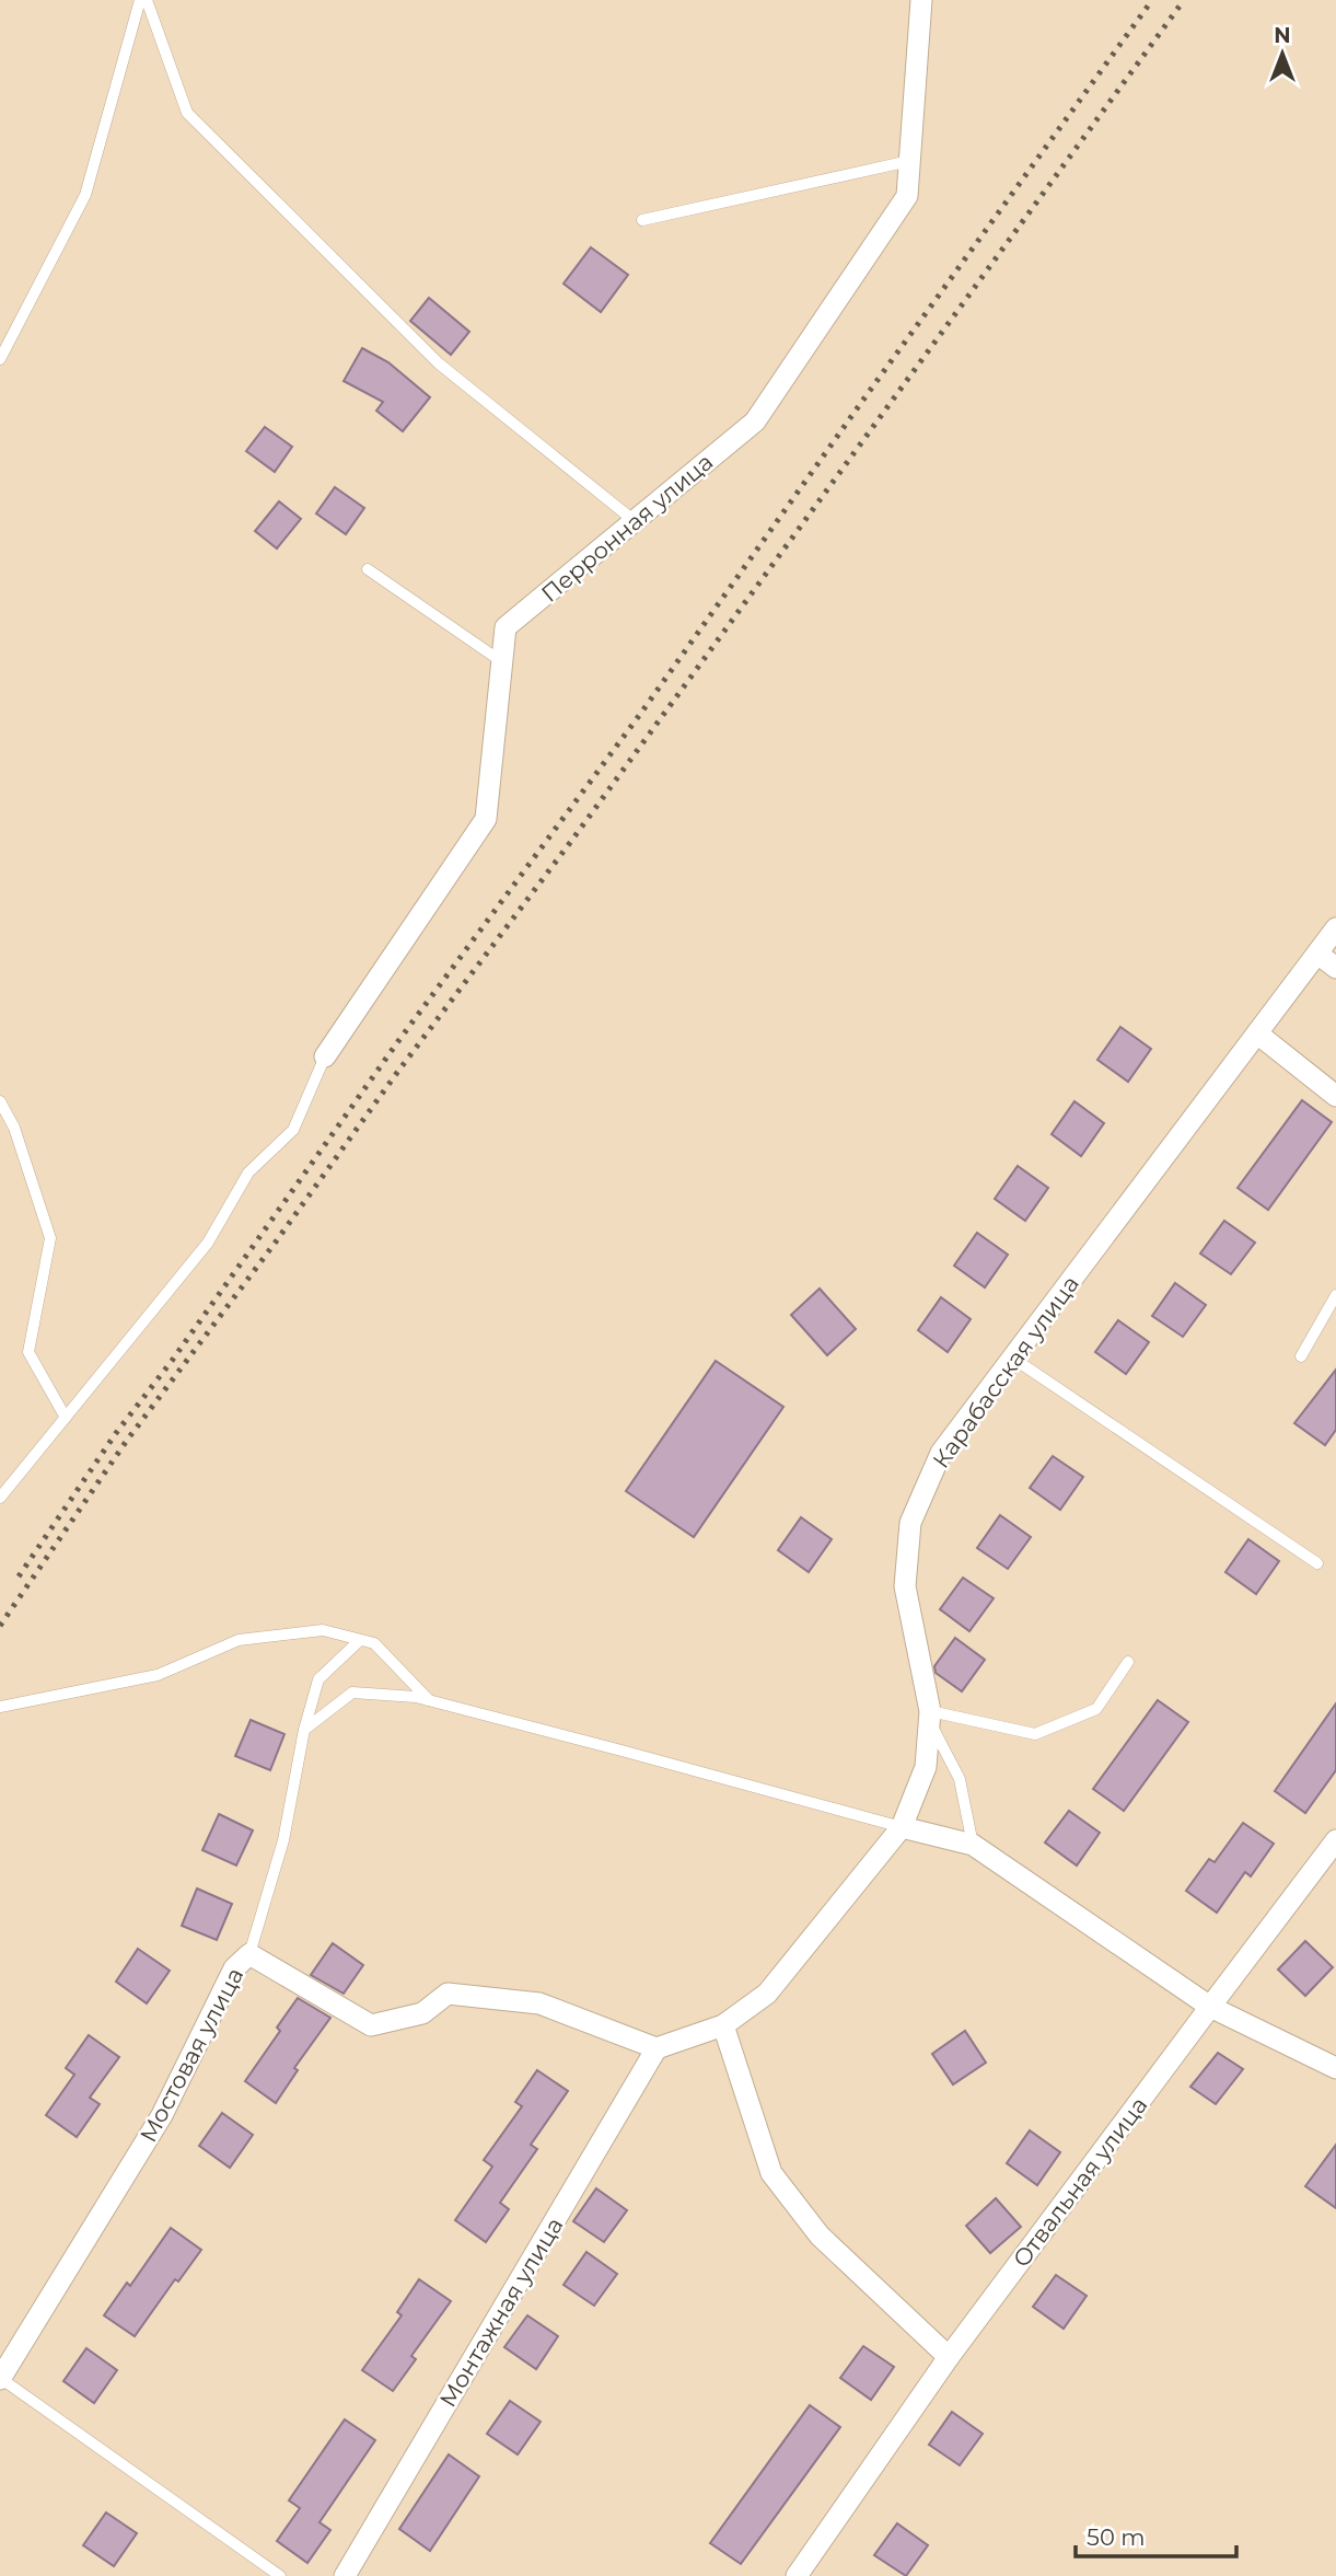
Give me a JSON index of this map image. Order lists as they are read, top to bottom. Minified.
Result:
{"streets":{"street":["Перронная улица","Карабасская улица","Мостовая улица","Отвальная улица","Монтажная улица"]},"crossings":[["Карабасская улица","Мостовая улица"],["Карабасская улица","Монтажная улица"],["Мостовая улица","Монтажная улица"]],"scale_bar":"50 m","north":"top"}
